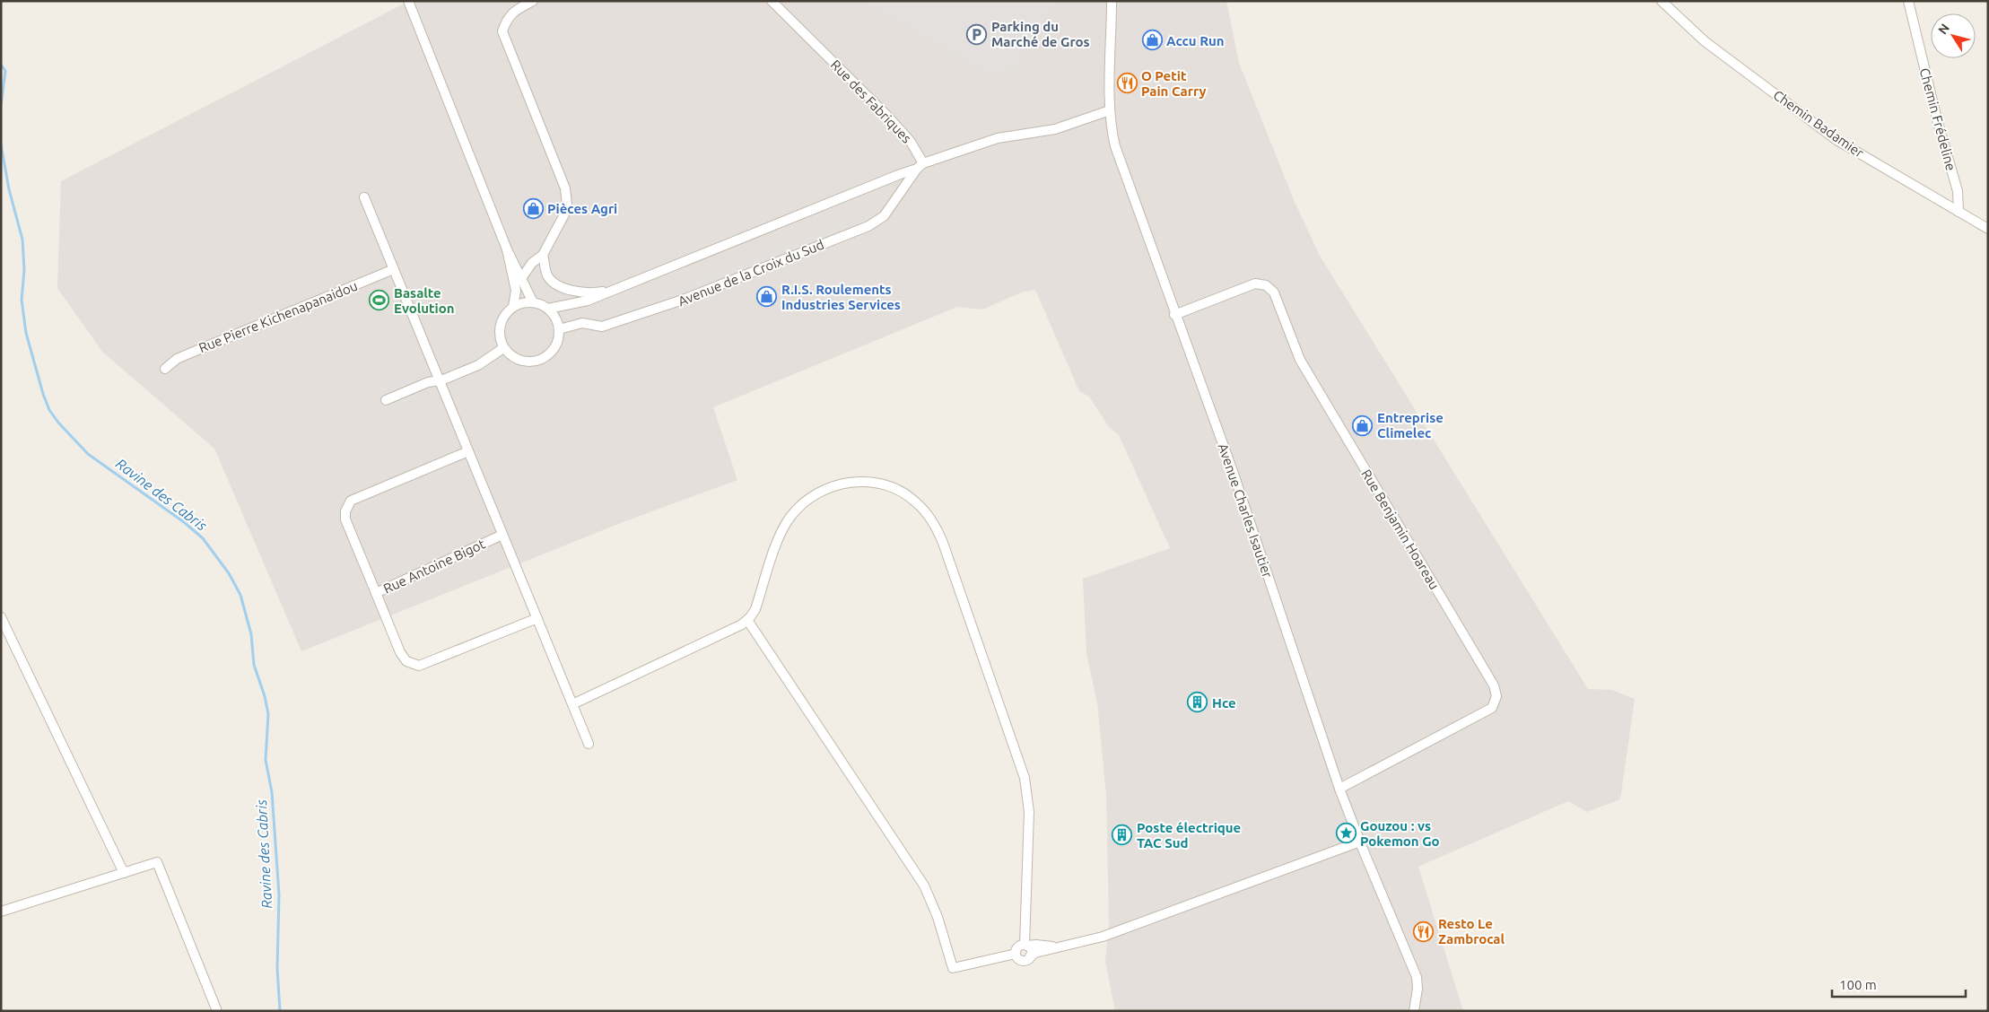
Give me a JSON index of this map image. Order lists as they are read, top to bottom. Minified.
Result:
{"streets":{"street":["Rue des Fabriques","Chemin Frédeline","Chemin Badamier","Avenue de la Croix du Sud","Rue Pierre Kichenapanaidou","Avenue Charles Isautier","Rue Benjamin Hoareau","Rue Antoine Bigot"]},"crossings":[["Rue des Fabriques","Avenue de la Croix du Sud"],["Chemin Frédeline","Chemin Badamier"],["Avenue Charles Isautier","Rue Benjamin Hoareau"]],"water":["Ravine des Cabris"],"places":{"parking":["Parking du Marché de Gros"],"shop":["Accu Run","Pièces Agri","R.I.S. Roulements Industries Services","Entreprise Climelec"],"restaurant":["O Petit Pain Carry","Resto Le Zambrocal"],"sports":["Basalte Evolution"],"building":["Hce","Poste électrique TAC Sud"],"place":["Gouzou : vs Pokemon Go"]},"scale_bar":"100 m","north":"top left"}
